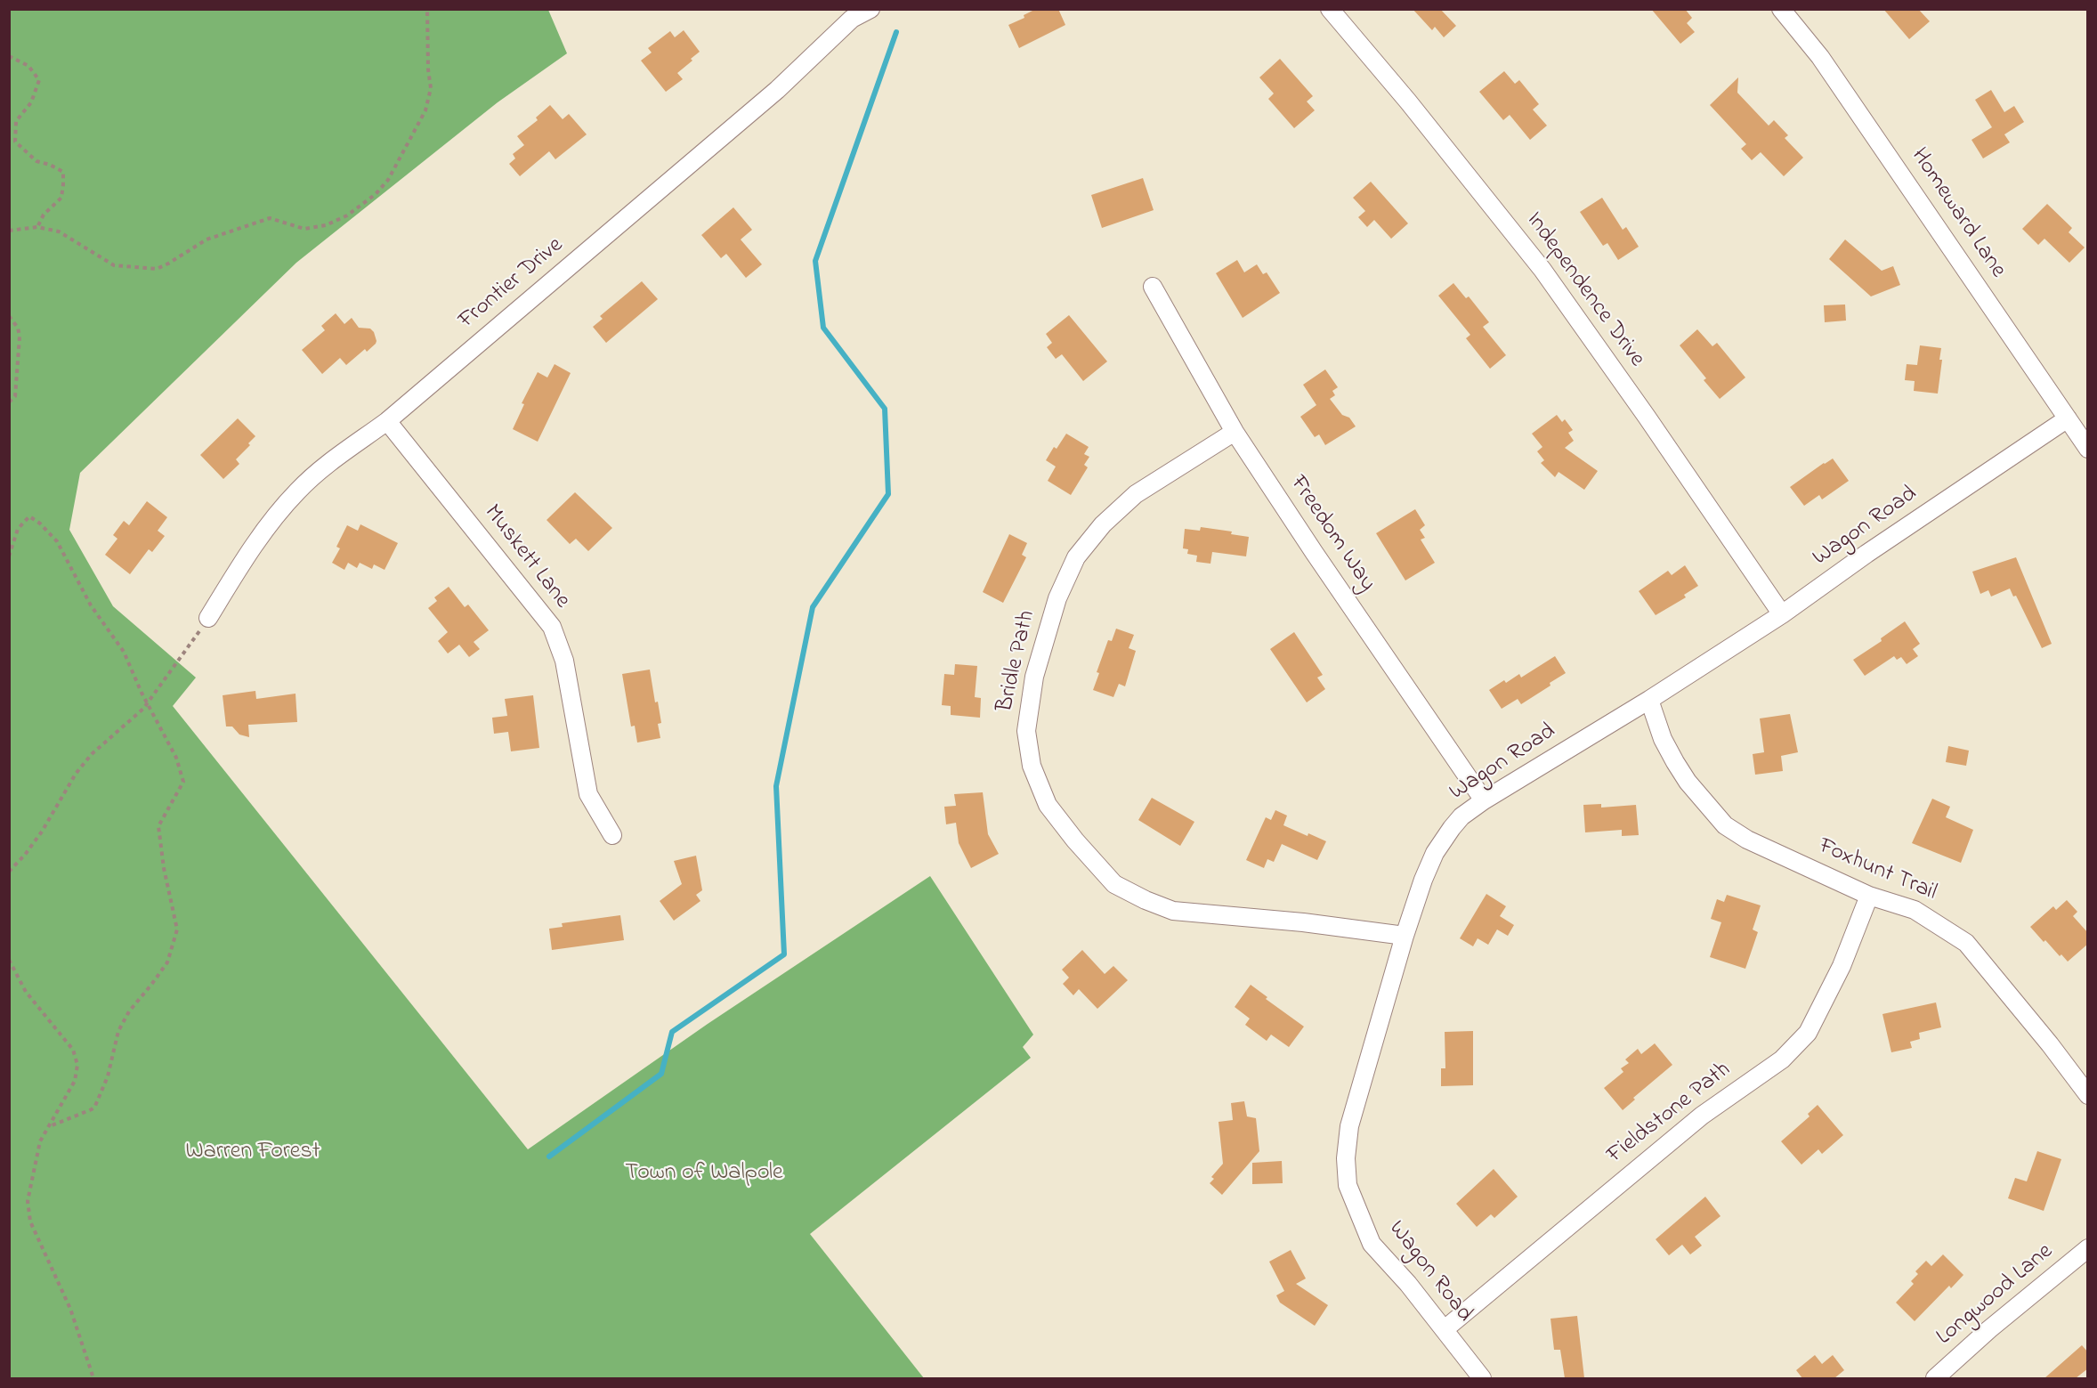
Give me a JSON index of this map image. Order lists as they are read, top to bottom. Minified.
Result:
{"streets":{"street":["Homeward Lane","Frontier Drive","Independence Drive","Wagon Road","Freedom Way","Muskett Lane","Bridle Path","Foxhunt Trail","Fieldstone Path","Longwood Lane"]},"crossings":[["Homeward Lane","Wagon Road"],["Frontier Drive","Muskett Lane"],["Independence Drive","Wagon Road"],["Wagon Road","Freedom Way"],["Wagon Road","Bridle Path"],["Wagon Road","Foxhunt Trail"],["Wagon Road","Fieldstone Path"],["Freedom Way","Bridle Path"],["Foxhunt Trail","Fieldstone Path"]],"parks":["Warren Forest","Town of Walpole"]}
